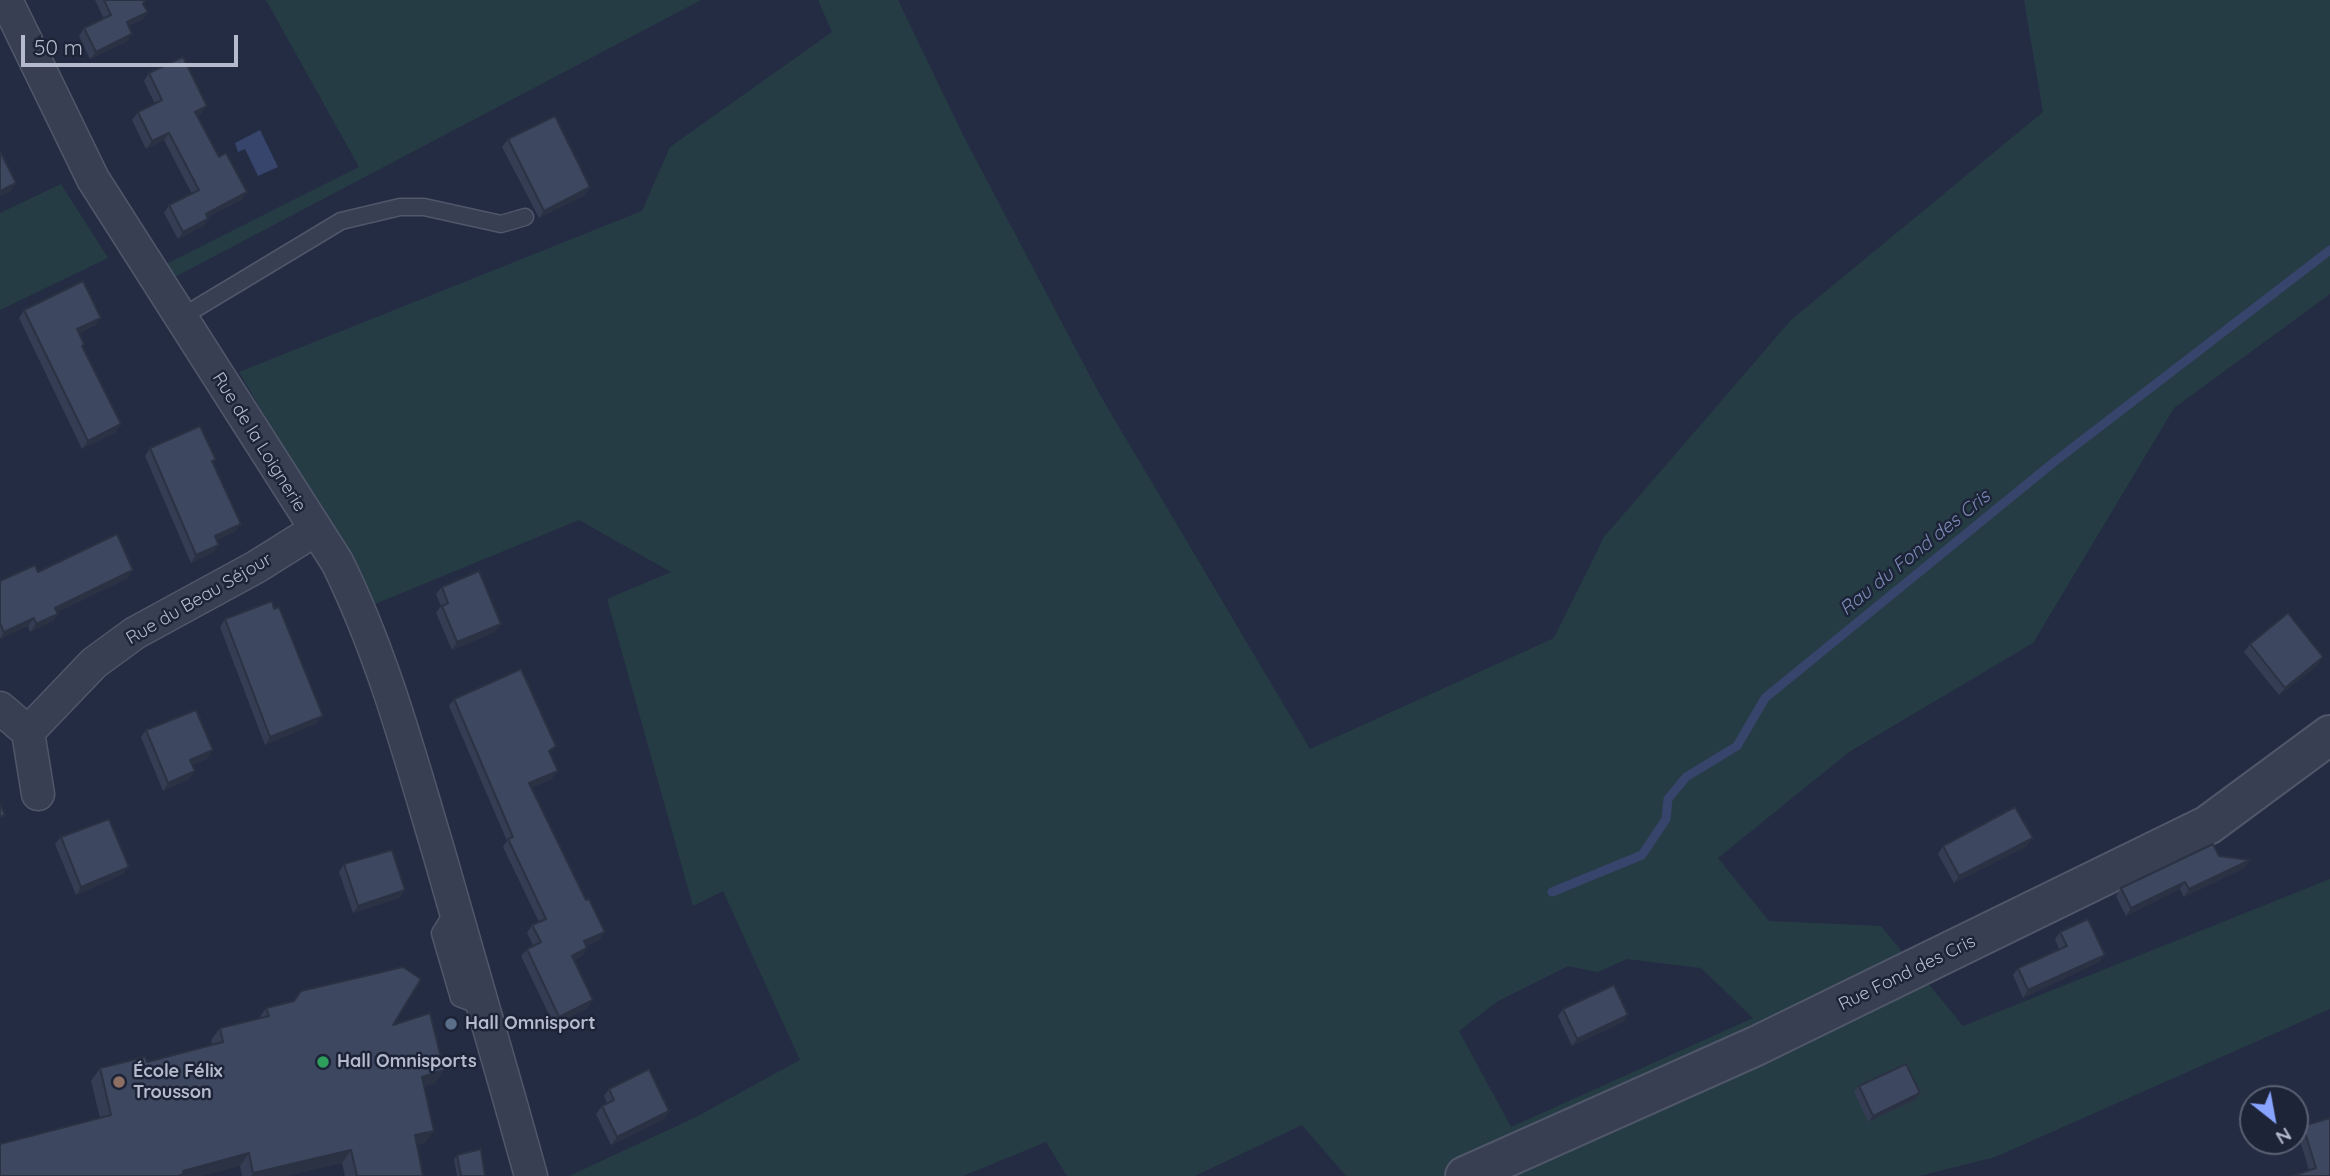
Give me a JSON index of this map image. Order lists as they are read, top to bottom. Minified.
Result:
{"streets":{"street":["Rue de la Loignerie","Rue du Beau Séjour","Rue Fond des Cris"]},"crossings":[["Rue de la Loignerie","Rue du Beau Séjour"]],"water":["Rau du Fond des Cris"],"places":["Hall Omnisport","Hall Omnisports","École Félix Trousson"],"scale_bar":"50 m","north":"bottom right"}
